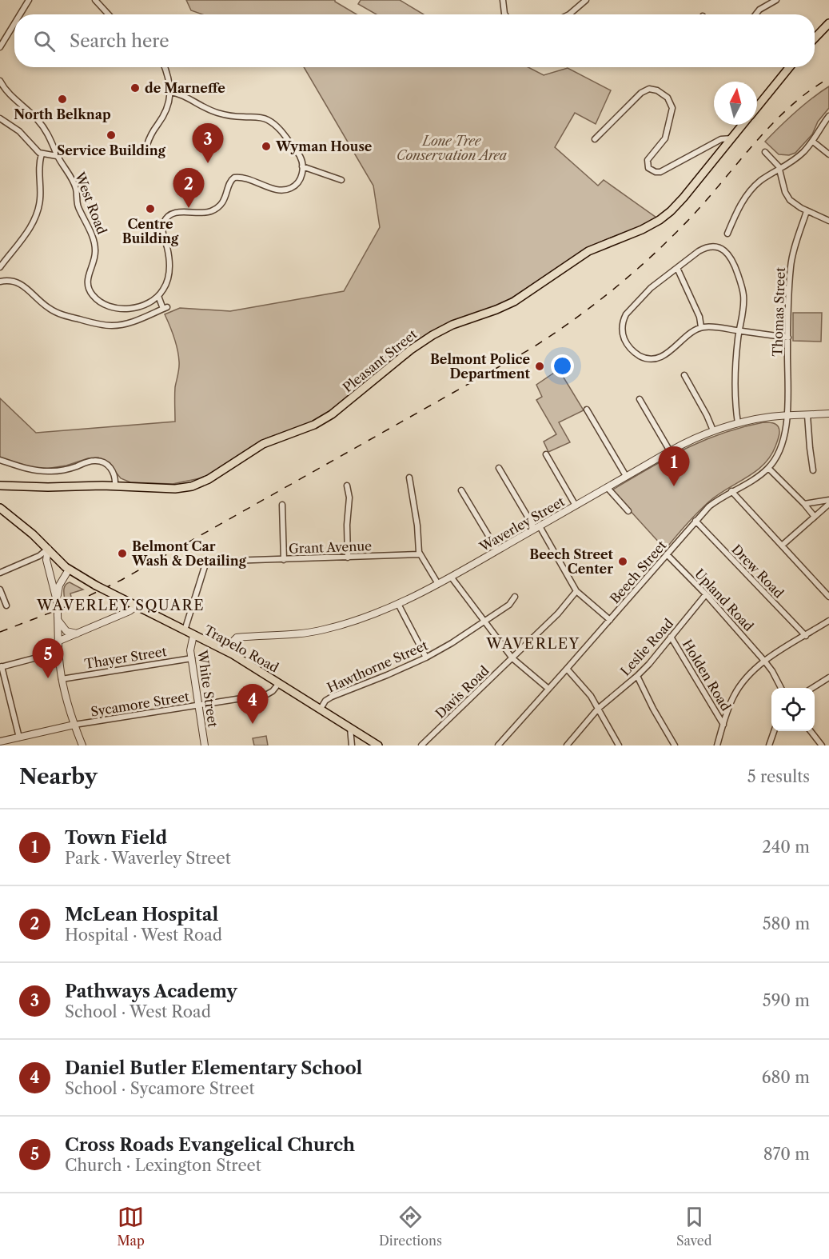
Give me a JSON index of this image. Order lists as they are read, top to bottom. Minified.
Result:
{"streets":{"main road":["Pleasant Street","Trapelo Road"],"street":["West Road","Thomas Street","Waverley Street","Grant Avenue","Drew Road","Beech Street","Upland Road","Leslie Road","Thayer Street","Hawthorne Street","Holden Road","White Street","Davis Road","Sycamore Street"]},"crossings":[["Thomas Street","Waverley Street"],["Thomas Street","Beech Street"],["Waverley Street","Beech Street"],["Waverley Street","Trapelo Road"],["Grant Avenue","Trapelo Road"],["Drew Road","Beech Street"],["Beech Street","Upland Road"],["Upland Road","Leslie Road"],["Leslie Road","Holden Road"],["Trapelo Road","Hawthorne Street"],["Trapelo Road","White Street"],["Trapelo Road","Sycamore Street"],["Thayer Street","White Street"],["White Street","Sycamore Street"]],"districts":["WAVERLEY SQUARE","WAVERLEY"],"parks":["Lone Tree Conservation Area"],"places":["de Marneffe","North Belknap","Service Building","Wyman House","Centre Building","Belmont Police Department","Belmont Car Wash & Detailing","Beech Street Center"],"north":"top","page":{"search":"Search here","pins":["3","2","1","5","4"],"heading":["Nearby","5 results"],"list":[{"mark":"1","name":"Town Field","note":"Park · Waverley Street","value":"240 m"},{"mark":"2","name":"McLean Hospital","note":"Hospital · West Road","value":"580 m"},{"mark":"3","name":"Pathways Academy","note":"School · West Road","value":"590 m"},{"mark":"4","name":"Daniel Butler Elementary School","note":"School · Sycamore Street","value":"680 m"},{"mark":"5","name":"Cross Roads Evangelical Church","note":"Church · Lexington Street","value":"870 m"}],"nav":["Map","Directions","Saved"]}}
